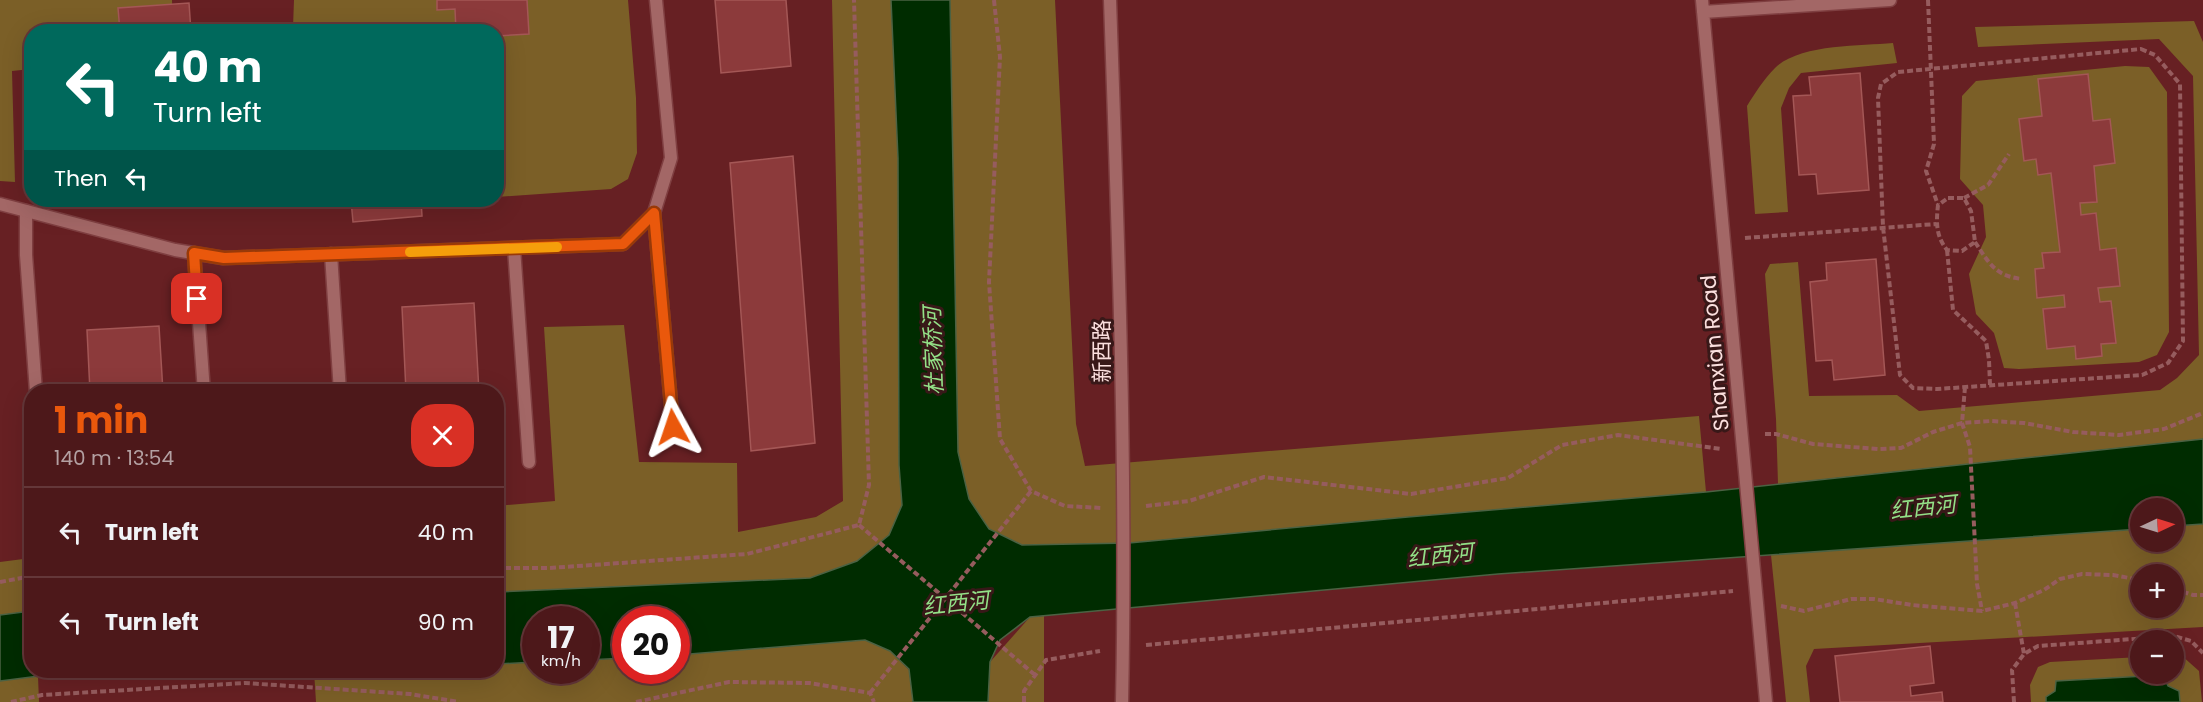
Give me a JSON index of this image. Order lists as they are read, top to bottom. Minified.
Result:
{"streets":{"street":["新西路","Shanxian Road"]},"water":["杜家桥河","红西河"],"north":"right","page":{"turn":["40 m","Turn left"],"then":"Then","heading":["1 min","140 m · 13:54"],"list":[{"name":"Turn left","value":"40 m"},{"name":"Turn left","value":"90 m"}],"map_buttons":["+","−"],"speed":"17 km/h","limit":"20"}}
